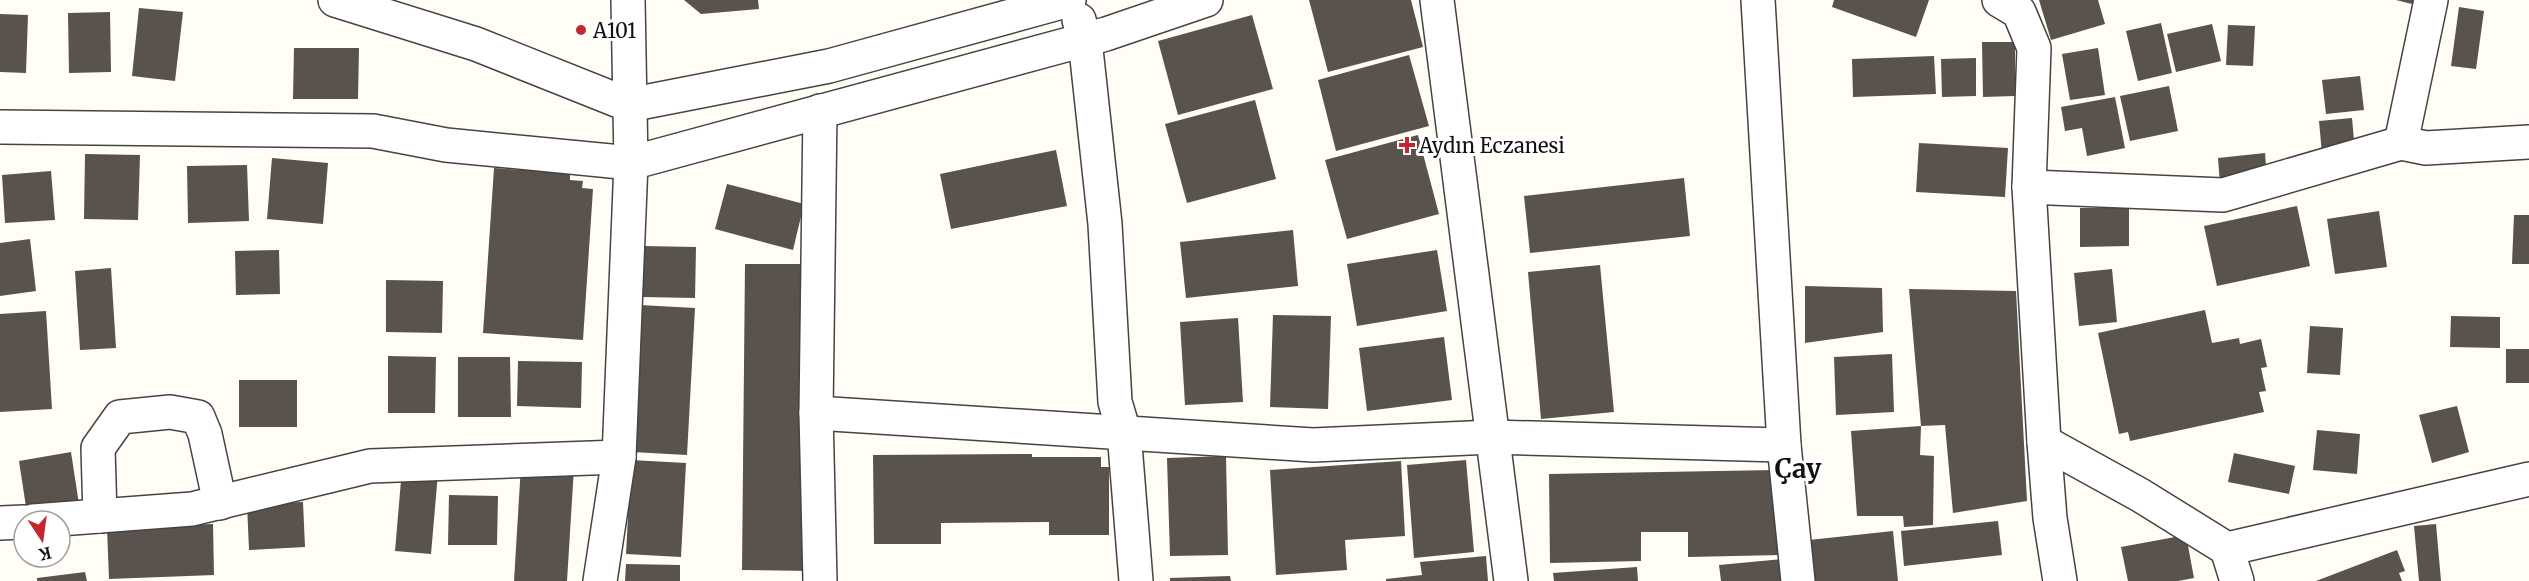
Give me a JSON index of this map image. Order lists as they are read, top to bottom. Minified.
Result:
{"districts":["Çay"],"places":{"other":["A101"],"health":["Aydın Eczanesi"]},"north":"bottom"}
